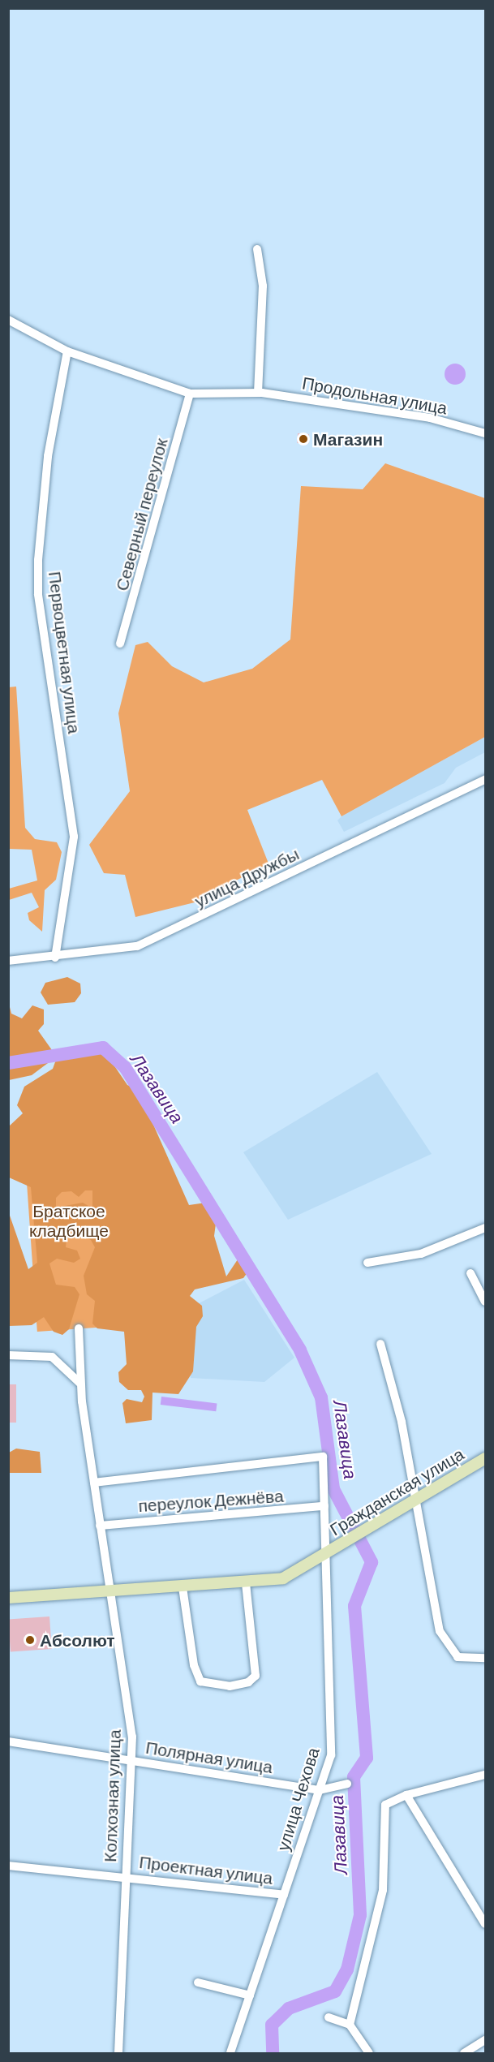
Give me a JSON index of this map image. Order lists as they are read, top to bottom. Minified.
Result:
{"streets":{"main road":["Гражданская улица"],"street":["Продольная улица","Северный переулок","Первоцветная улица","улица Дружбы","переулок Дежнёва","Полярная улица","Колхозная улица","улица Чехова","Проектная улица"]},"crossings":[["Продольная улица","Северный переулок"],["Продольная улица","Первоцветная улица"],["Первоцветная улица","улица Дружбы"],["Гражданская улица","Колхозная улица"],["Гражданская улица","улица Чехова"],["переулок Дежнёва","Колхозная улица"],["переулок Дежнёва","улица Чехова"],["Полярная улица","Колхозная улица"],["Полярная улица","улица Чехова"],["Колхозная улица","улица Чехова"],["Колхозная улица","Проектная улица"],["улица Чехова","Проектная улица"]],"water":["Лазавица"],"parks":["Братское кладбище"],"places":["Магазин","Абсолют"]}
